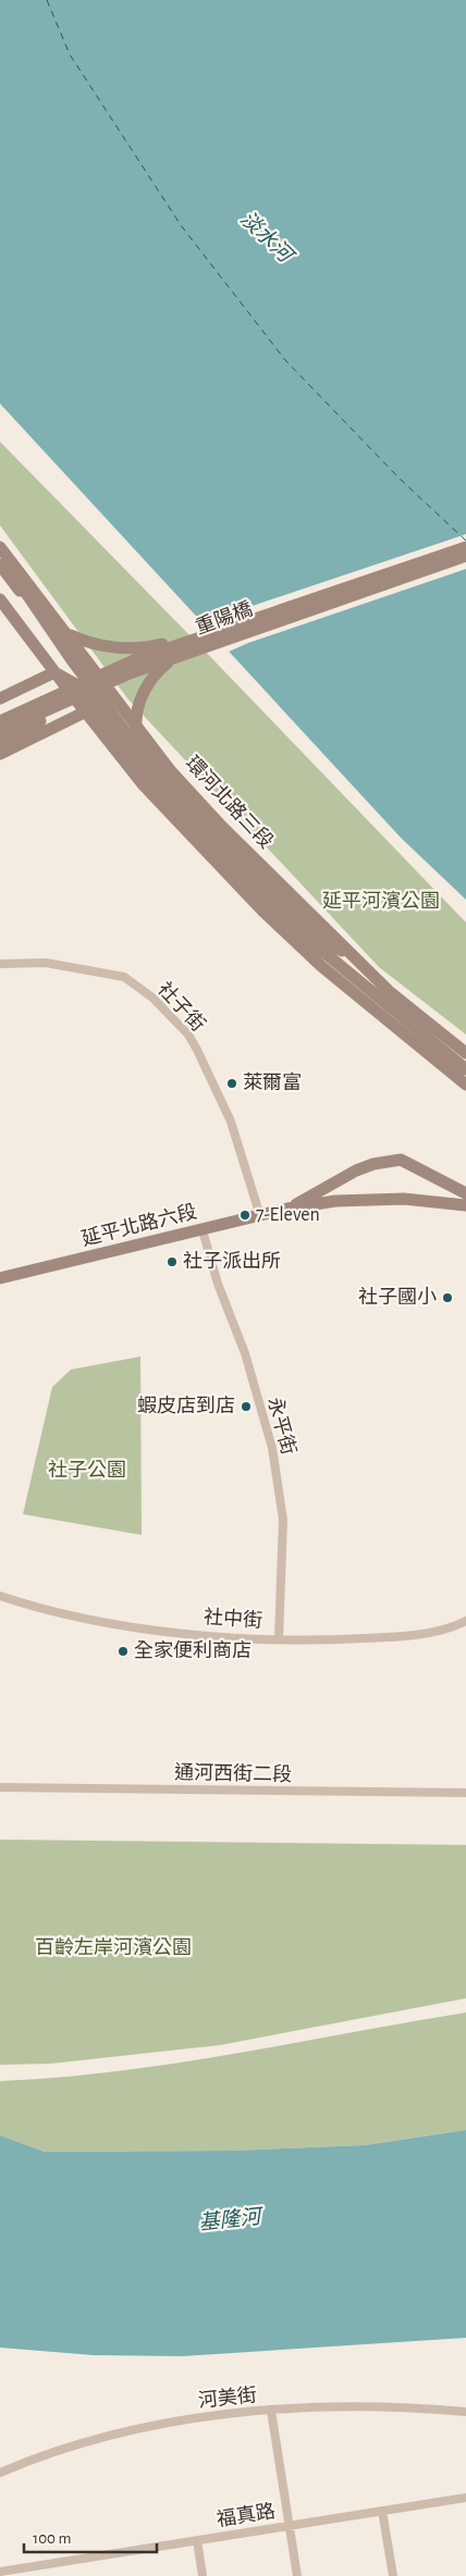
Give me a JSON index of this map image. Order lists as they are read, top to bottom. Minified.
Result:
{"streets":{"main road":["重陽橋","環河北路三段","延平北路六段"],"street":["社子街","永平街","社中街","通河西街二段","河美街","福真路"]},"crossings":[["社子街","延平北路六段"],["延平北路六段","永平街"],["永平街","社中街"]],"water":["淡水河","基隆河"],"parks":["延平河濱公園","社子公園","百齡左岸河濱公園"],"places":["萊爾富","7-Eleven","社子派出所","社子國小","蝦皮店到店","全家便利商店"],"scale_bar":"100 m"}
